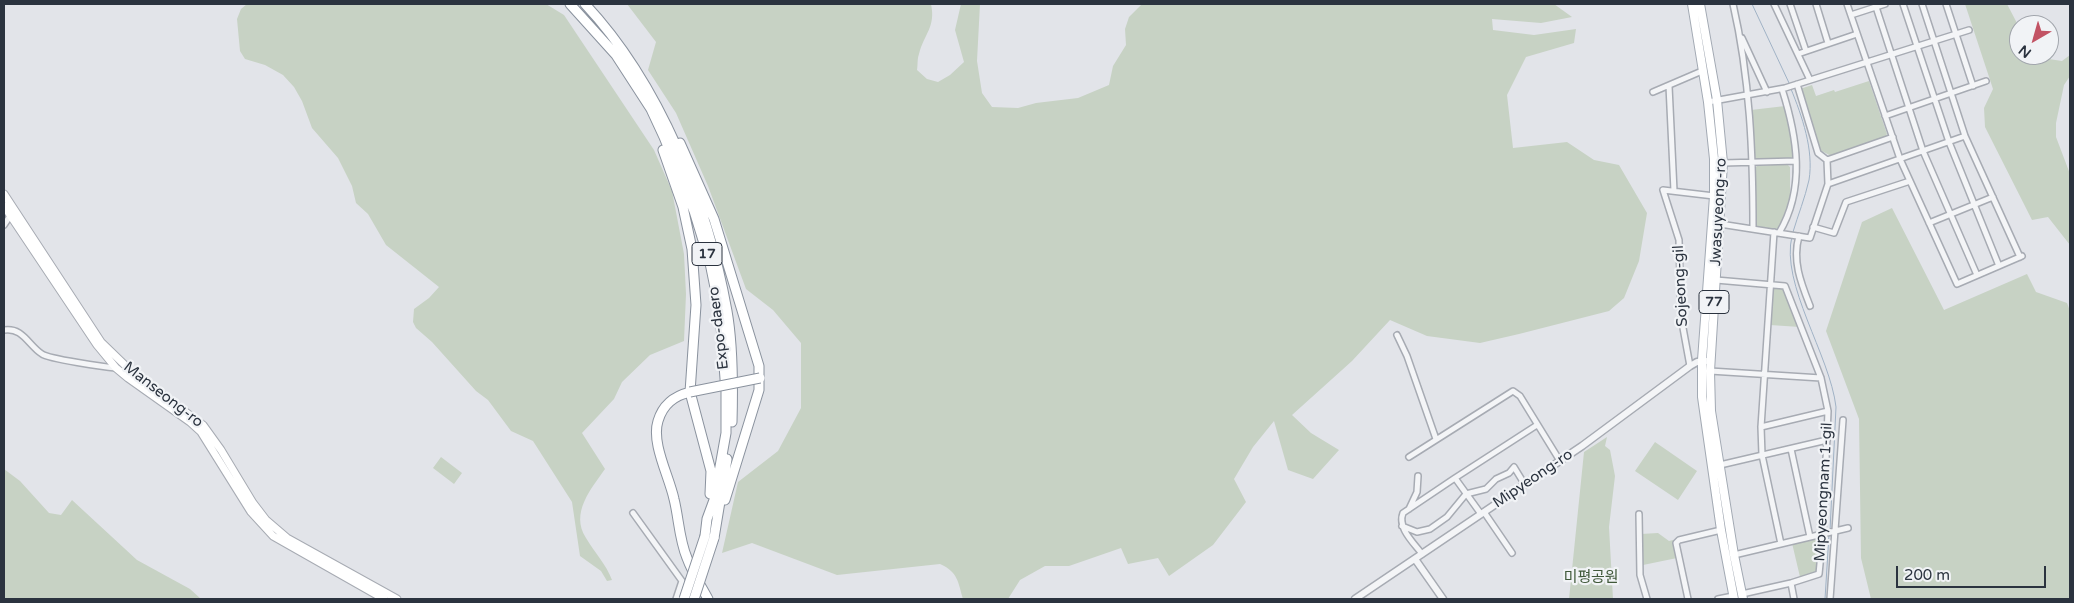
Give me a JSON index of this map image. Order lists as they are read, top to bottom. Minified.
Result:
{"streets":{"highway":["17","Expo-daero"],"main road":["Jwasuyeong-ro","77","Manseong-ro"],"street":["Sojeong-gil","Mipyeong-ro","Mipyeongnam 1-gil"]},"crossings":[["Jwasuyeong-ro","Mipyeong-ro"],["Jwasuyeong-ro","Mipyeongnam 1-gil"],["17","Expo-daero"],["Sojeong-gil","Mipyeong-ro"]],"parks":["미평공원"],"scale_bar":"200 m","north":"bottom left"}
